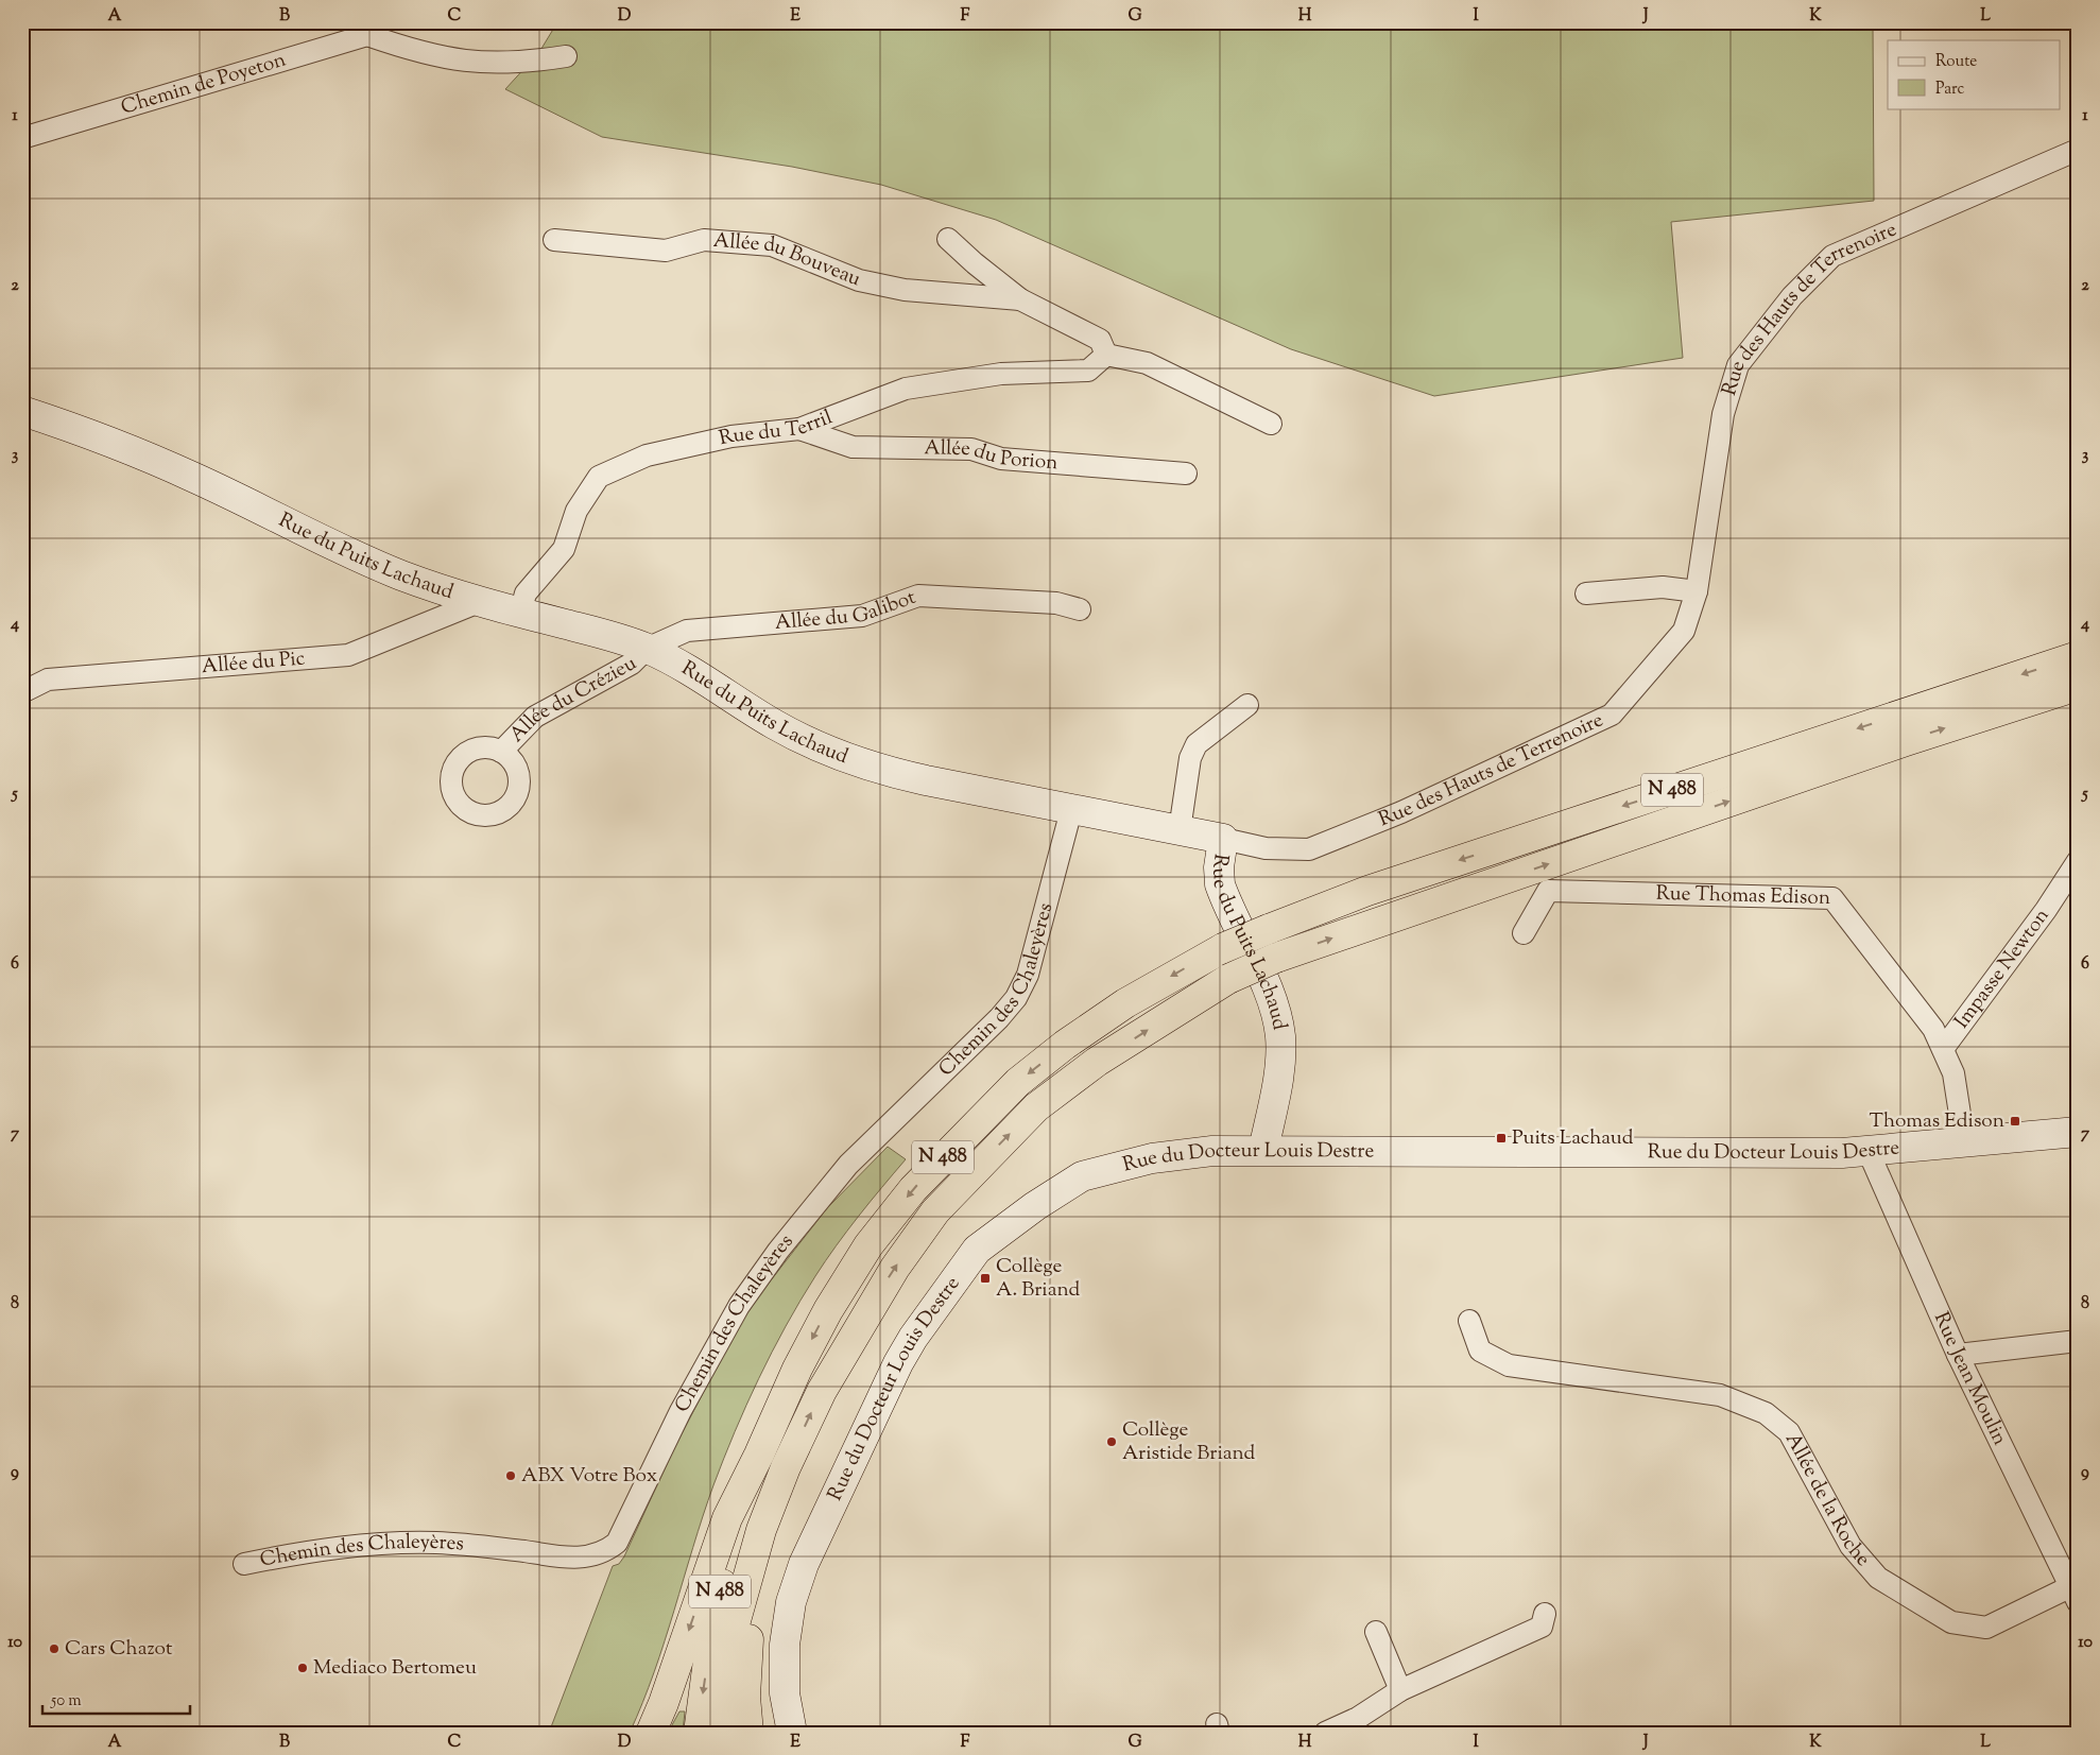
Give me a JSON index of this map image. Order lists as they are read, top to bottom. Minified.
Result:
{"streets":{"highway":["N 488"],"street":["Chemin de Poyeton","Allée du Bouveau","Rue des Hauts de Terrenoire","Rue du Terril","Allée du Porion","Rue du Puits Lachaud","Allée du Galibot","Allée du Pic","Allée du Crézieu","Rue Thomas Edison","Impasse Newton","Chemin des Chaleyères","Rue du Docteur Louis Destre","Rue Jean Moulin","Allée de la Roche"]},"crossings":[["Allée du Bouveau","Rue du Terril"],["Rue des Hauts de Terrenoire","Rue du Puits Lachaud"],["Rue du Terril","Allée du Porion"],["Rue du Terril","Rue du Puits Lachaud"],["Rue du Puits Lachaud","Allée du Galibot"],["Rue du Puits Lachaud","Allée du Pic"],["Rue du Puits Lachaud","Allée du Crézieu"],["Rue du Puits Lachaud","Chemin des Chaleyères"],["Rue du Puits Lachaud","Rue du Docteur Louis Destre"],["Allée du Galibot","Allée du Crézieu"],["Rue Thomas Edison","Impasse Newton"],["Rue Thomas Edison","Rue du Docteur Louis Destre"],["Rue du Docteur Louis Destre","Rue Jean Moulin"],["Rue Jean Moulin","Allée de la Roche"]],"places":{"transit":["Thomas Edison","Puits Lachaud","Collège A. Briand"],"other":["Collège Aristide Briand","ABX Votre Box","Cars Chazot","Mediaco Bertomeu"]},"legend":["Route","Parc"],"scale_bar":"50 m","grid":{"columns":["A","B","C","D","E","F","G","H","I","J","K","L"],"rows":["1","2","3","4","5","6","7","8","9","10"]}}
